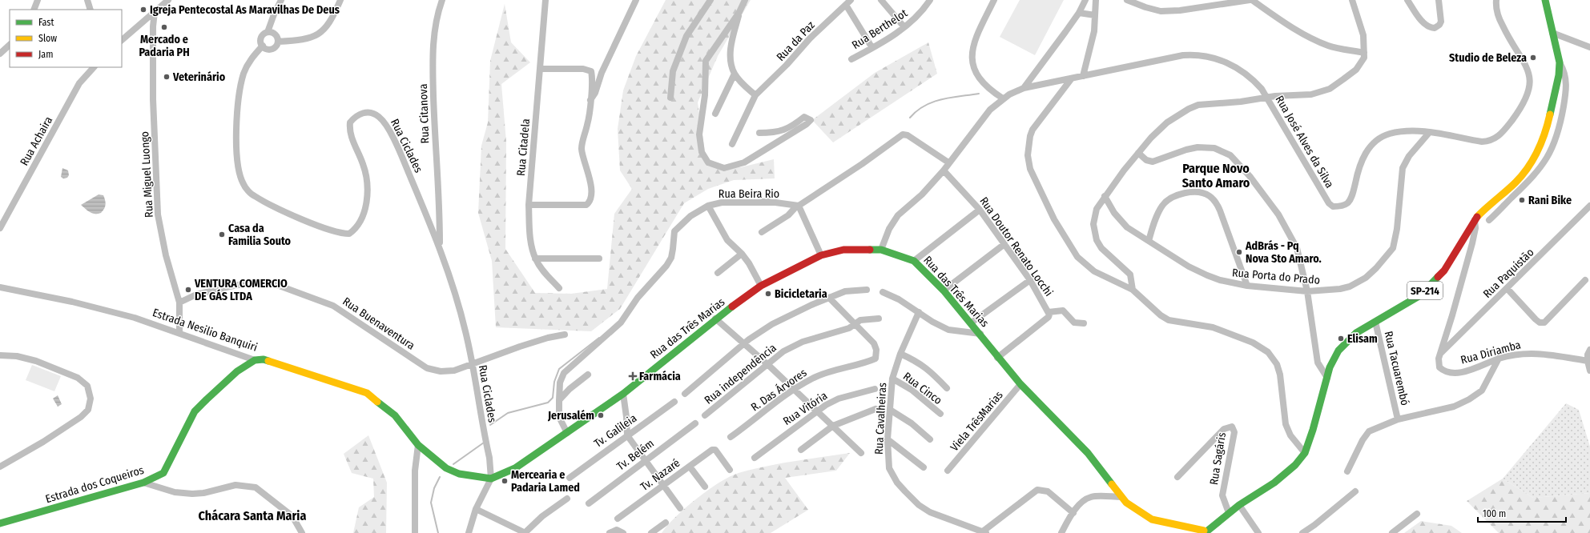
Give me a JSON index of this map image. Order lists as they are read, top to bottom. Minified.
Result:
{"streets":{"street":["Rua Berthelot","Rua da Paz","Rua Citanova","Rua Achaira","Rua José Alves da Silva","Rua Ciclades","Rua Citadela","Rua Miguel Luongo","Rua Beira Rio","Rua Doutor Renato Locchi","Rua Paquistão","Rua Porta do Prado","SP-214","Rua das Três Marias","Rua Buenaventura","Estrada Nesilio Banquiri","Rua Diriamba","Rua Tacuarembó","Rua independência","Rua Cinco","R. Das Árvores","Rua Vitória","Rua Cavalheiras","Viela TrêsMarias","Tv. Galileia","Tv. Belém","Rua Sagáris","Tv. Nazaré","Estrada dos Coqueiros"]},"crossings":[["Rua Citanova","Rua Ciclades"],["Rua José Alves da Silva","Rua Doutor Renato Locchi"],["Rua José Alves da Silva","Rua Porta do Prado"],["Rua José Alves da Silva","Rua das Três Marias"],["Rua Ciclades","Rua das Três Marias"],["Rua Ciclades","Rua Buenaventura"],["Rua Ciclades","Estrada Nesilio Banquiri"],["Rua Miguel Luongo","Rua Buenaventura"],["Rua Miguel Luongo","Estrada Nesilio Banquiri"],["Rua Beira Rio","Rua das Três Marias"],["Rua Doutor Renato Locchi","Rua das Três Marias"],["Rua Paquistão","Rua Diriamba"],["SP-214","Rua das Três Marias"],["SP-214","Rua Tacuarembó"],["SP-214","Rua Sagáris"],["Rua das Três Marias","Estrada Nesilio Banquiri"],["Rua das Três Marias","Viela TrêsMarias"],["Estrada Nesilio Banquiri","Estrada dos Coqueiros"],["Rua Diriamba","Rua Tacuarembó"],["Rua independência","R. Das Árvores"],["Rua Cinco","Rua Cavalheiras"]],"districts":["Parque Novo Santo Amaro","Chácara Santa Maria"],"places":{"other":["Igreja Pentecostal As Maravilhas De Deus","Mercado e Padaria PH","Studio de Beleza","Veterinário","Rani Bike","Casa da Familia Souto","AdBrás - Pq Nova Sto Amaro.","VENTURA COMERCIO DE GÁS LTDA","Bicicletaria","Elisam","Jerusalém","Mercearia e Padaria Lamed"],"health":["Farmácia"]},"legend":["Fast","Slow","Jam"],"scale_bar":"100 m"}
